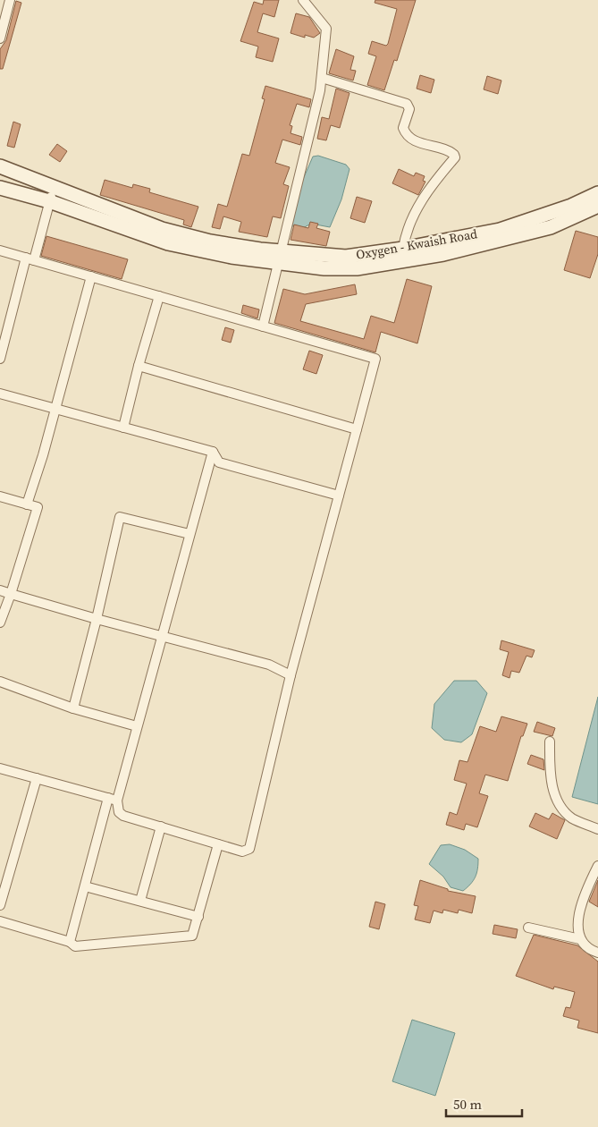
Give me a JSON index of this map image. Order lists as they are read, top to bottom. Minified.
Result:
{"streets":{"main road":["Oxygen - Kwaish Road"]},"scale_bar":"50 m"}
